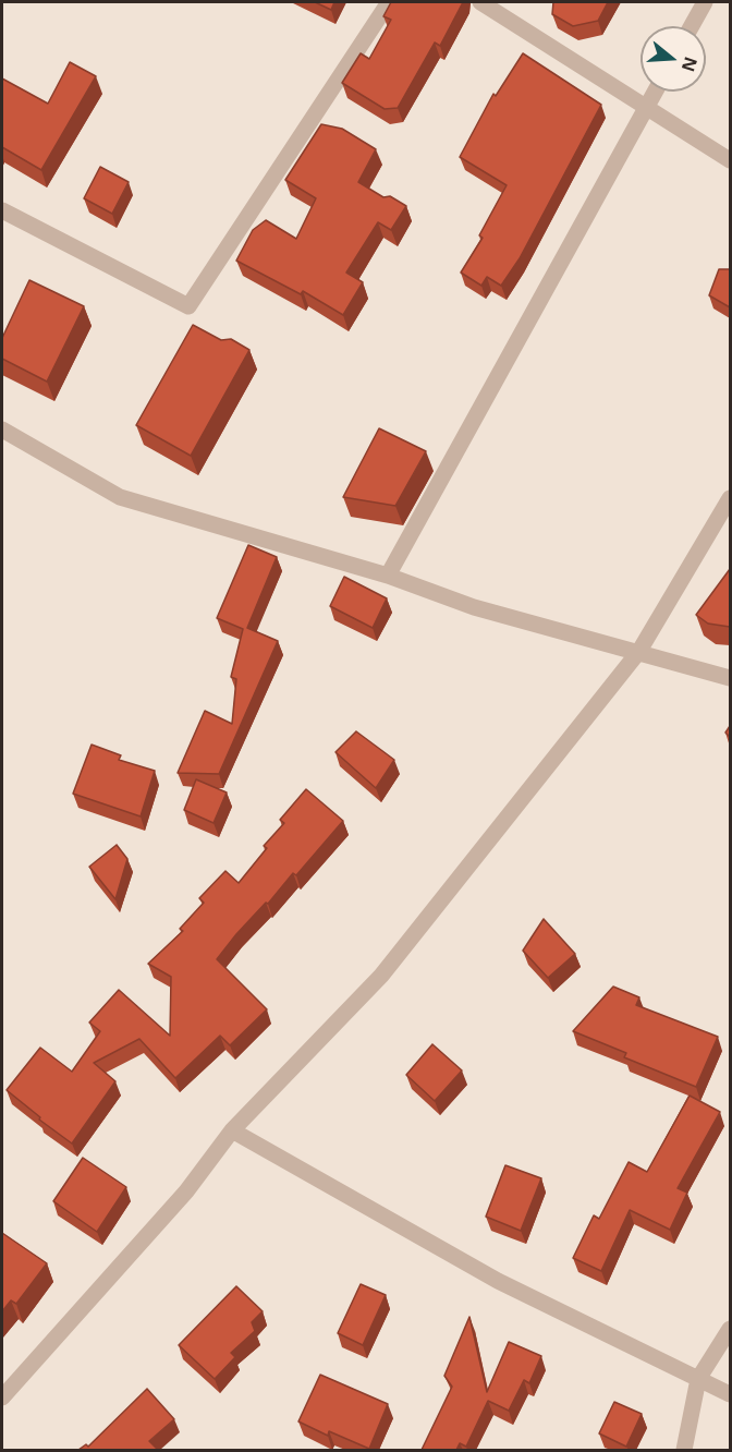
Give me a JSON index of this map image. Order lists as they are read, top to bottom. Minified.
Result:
{"north":"right"}
